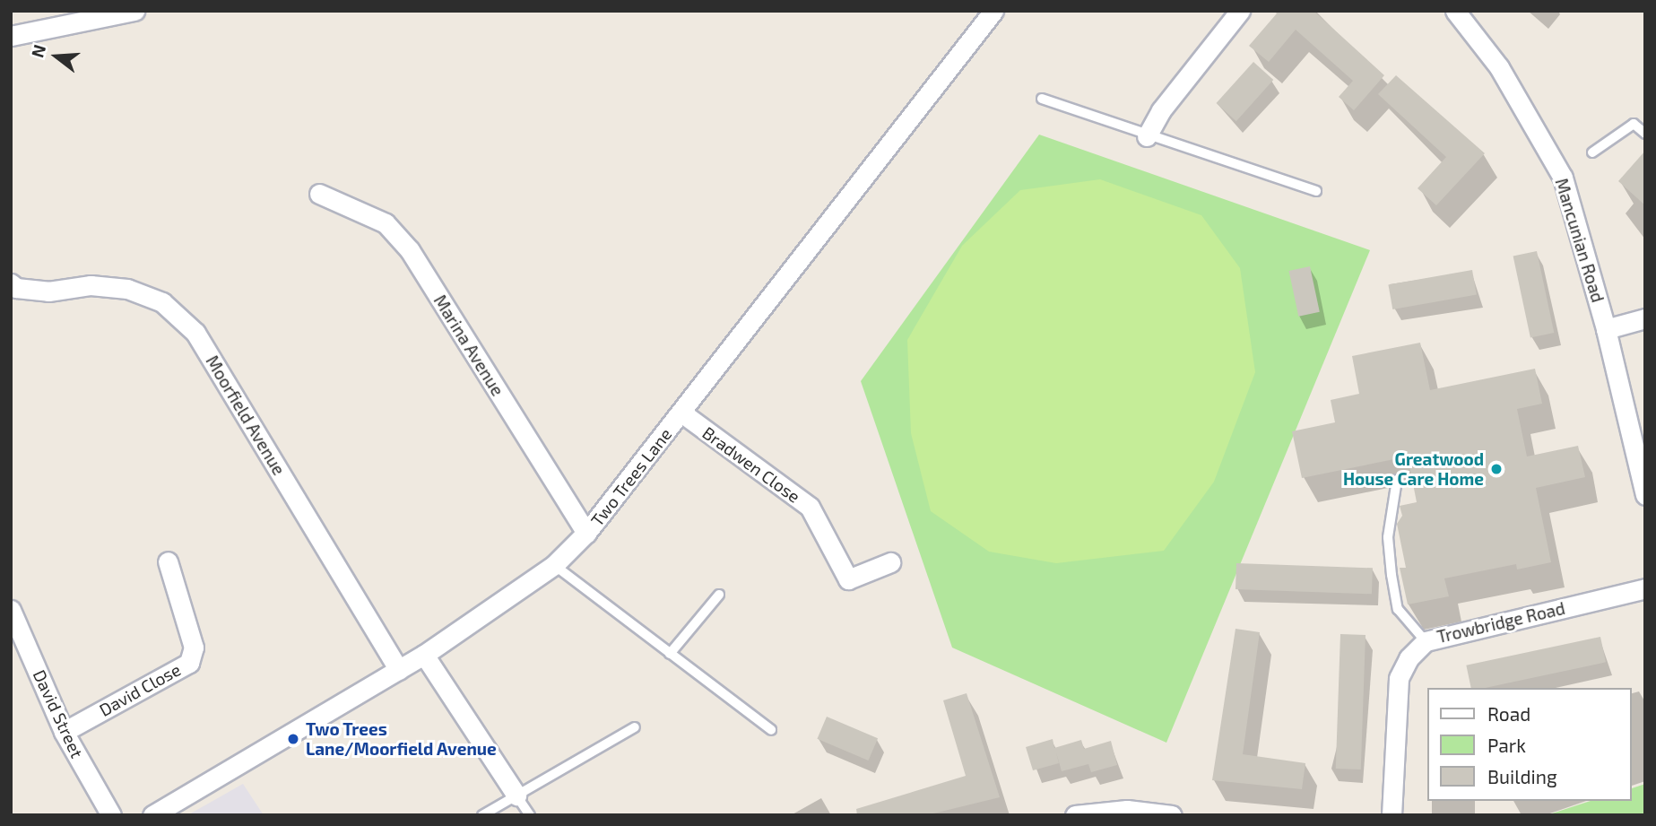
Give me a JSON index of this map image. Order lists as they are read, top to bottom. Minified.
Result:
{"streets":{"street":["Mancunian Road","Marina Avenue","Moorfield Avenue","Bradwen Close","Two Trees Lane","Trowbridge Road","David Close","David Street"]},"crossings":[["Marina Avenue","Two Trees Lane"],["Moorfield Avenue","Two Trees Lane"],["Bradwen Close","Two Trees Lane"],["David Close","David Street"]],"places":["Greatwood House Care Home","Two Trees Lane/Moorfield Avenue"],"legend":["Road","Park","Building"],"north":"left"}
